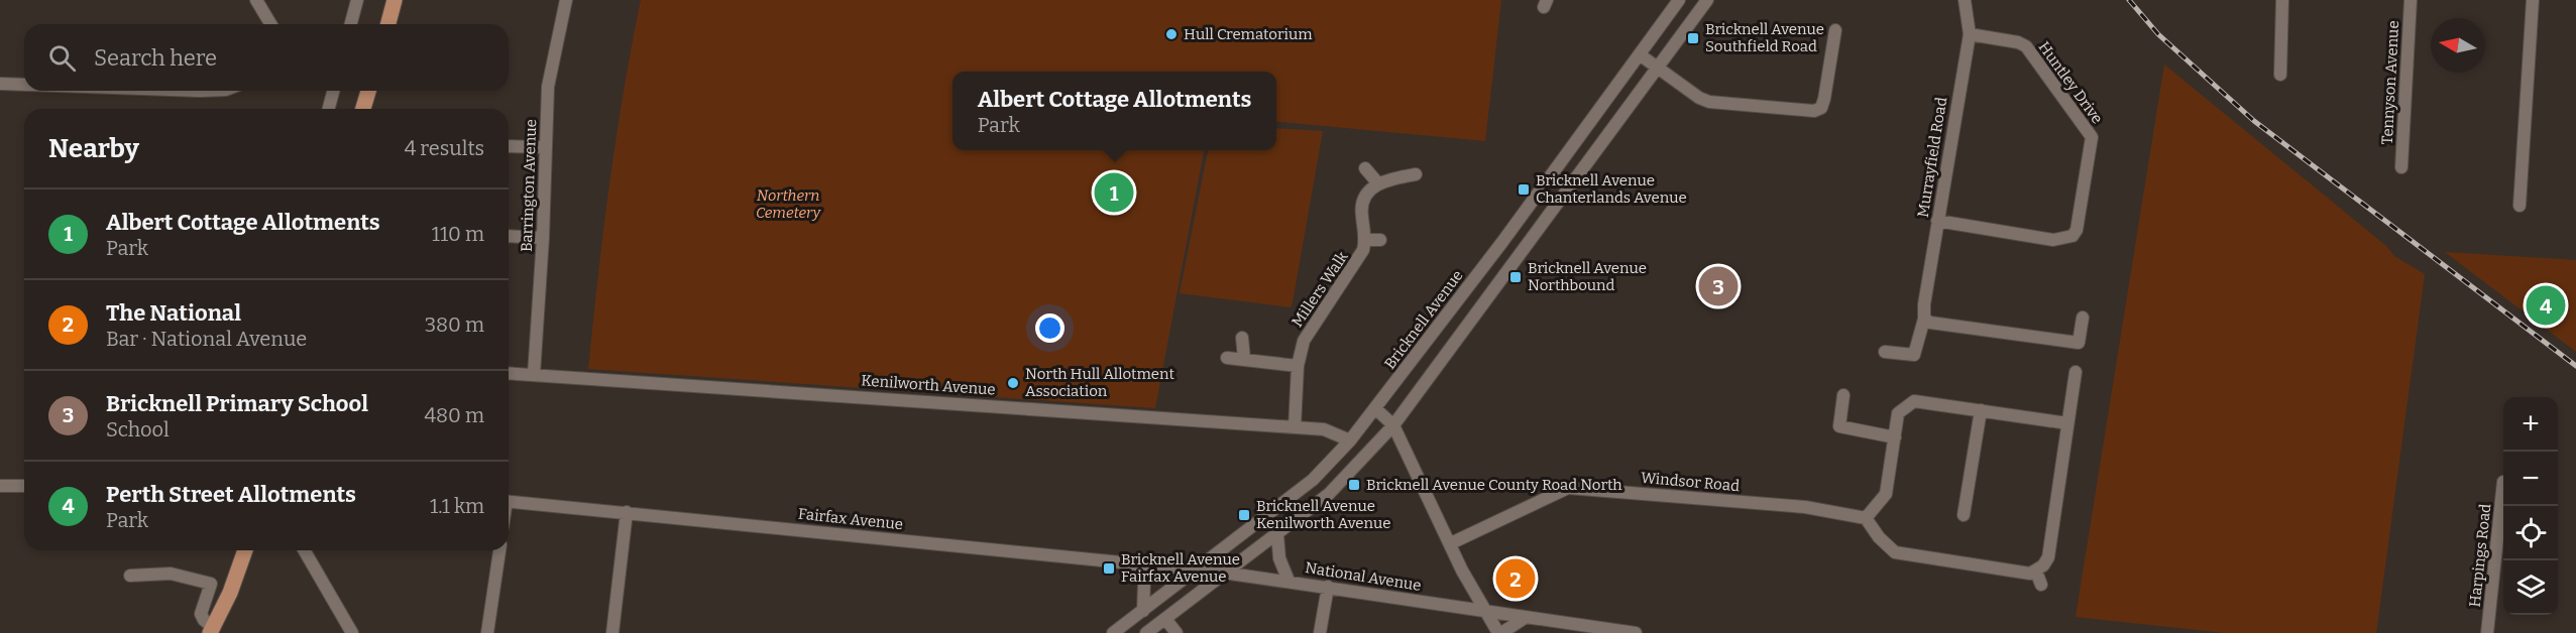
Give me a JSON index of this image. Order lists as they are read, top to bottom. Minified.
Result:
{"streets":{"street":["Huntley Drive","Tennyson Avenue","Murrayfield Road","Barrington Avenue","Millers Walk","Bricknell Avenue","Kenilworth Avenue","Windsor Road","Fairfax Avenue","Harpings Road","National Avenue"]},"crossings":[["Huntley Drive","Murrayfield Road"],["Barrington Avenue","Kenilworth Avenue"],["Millers Walk","Kenilworth Avenue"],["Bricknell Avenue","Kenilworth Avenue"],["Bricknell Avenue","Fairfax Avenue"],["Bricknell Avenue","National Avenue"],["Fairfax Avenue","National Avenue"]],"parks":["Northern Cemetery"],"places":{"other":["Hull Crematorium","North Hull Allotment Association"],"transit":["Bricknell Avenue Southfield Road","Bricknell Avenue Chanterlands Avenue","Bricknell Avenue Northbound","Bricknell Avenue County Road North","Bricknell Avenue Kenilworth Avenue","Bricknell Avenue Fairfax Avenue"]},"north":"left","page":{"search":"Search here","popup":["Albert Cottage Allotments","Park"],"heading":["Nearby","4 results"],"pins":["1","3","4","2"],"list":[{"mark":"1","name":"Albert Cottage Allotments","note":"Park","value":"110 m"},{"mark":"2","name":"The National","note":"Bar · National Avenue","value":"380 m"},{"mark":"3","name":"Bricknell Primary School","note":"School","value":"480 m"},{"mark":"4","name":"Perth Street Allotments","note":"Park","value":"1.1 km"}],"map_buttons":["+","−"]}}
